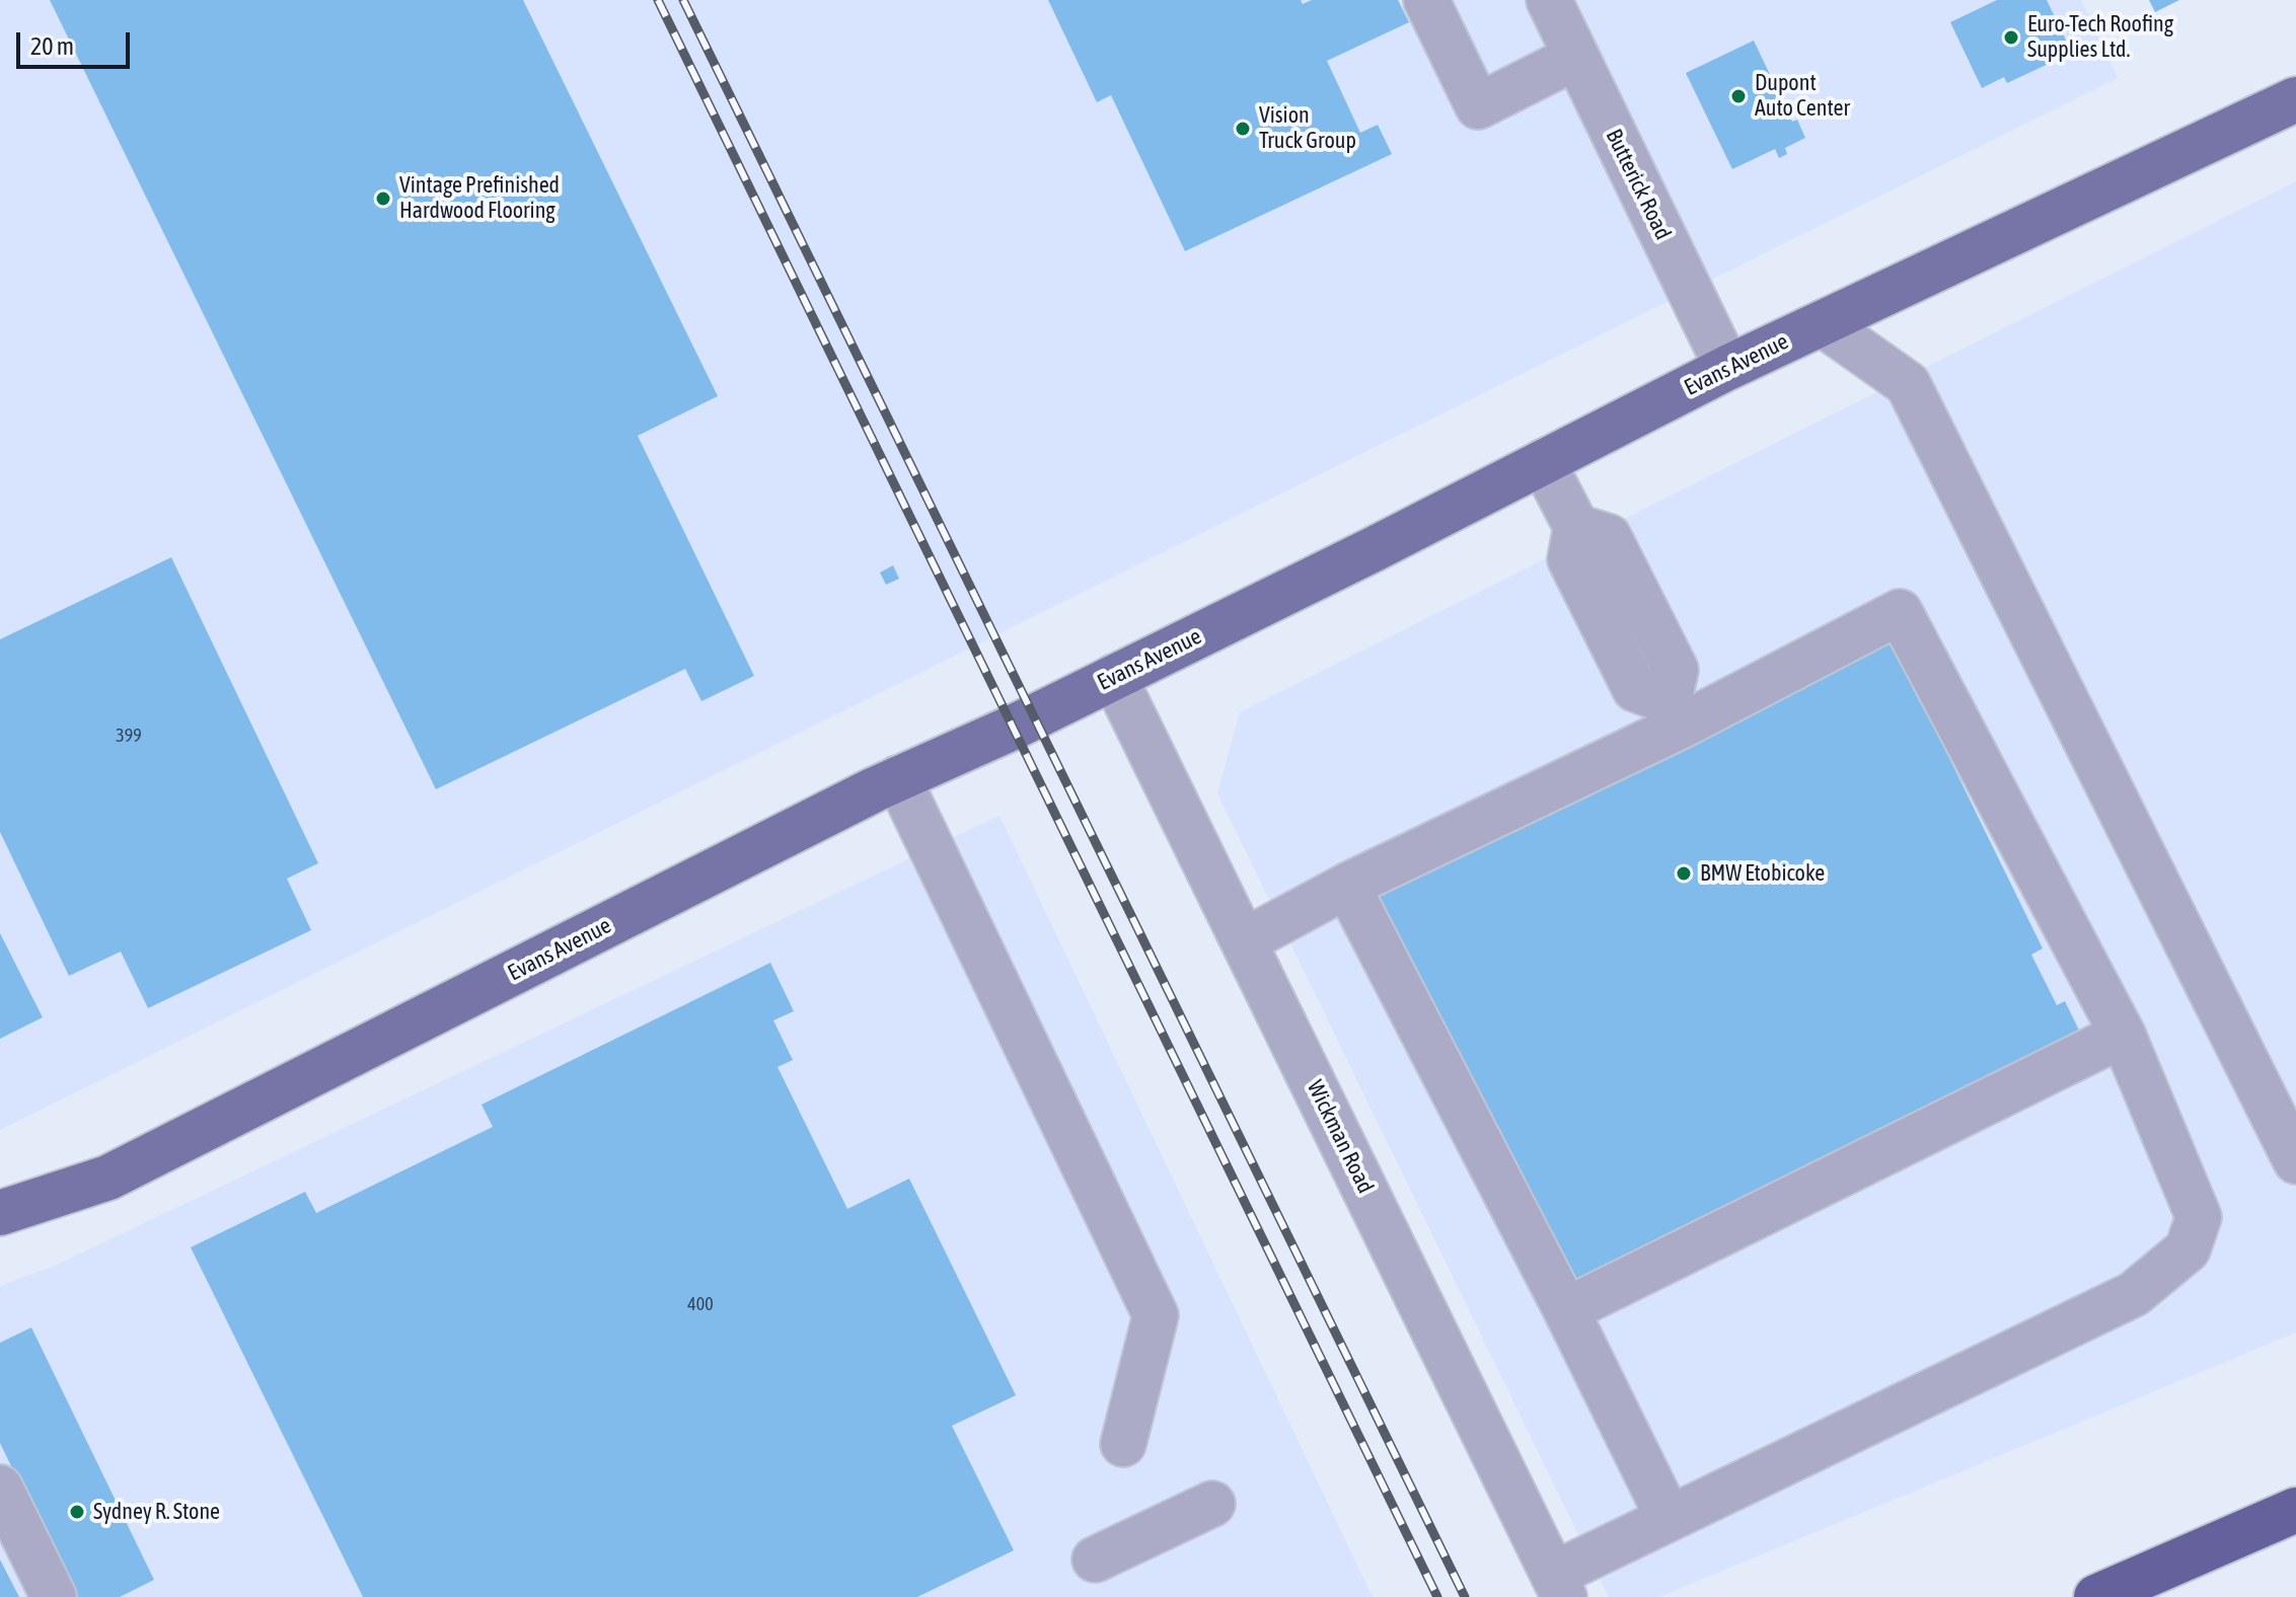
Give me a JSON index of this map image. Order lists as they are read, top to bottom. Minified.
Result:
{"streets":{"main road":["Evans Avenue"],"street":["Butterick Road","Wickman Road"]},"crossings":[["Butterick Road","Evans Avenue"],["Evans Avenue","Wickman Road"]],"places":["Euro-Tech Roofing Supplies Ltd.","Dupont Auto Center","Vision Truck Group","Vintage Prefinished Hardwood Flooring","BMW Etobicoke","Sydney R. Stone"],"house_numbers":["399","400"],"scale_bar":"20 m"}
